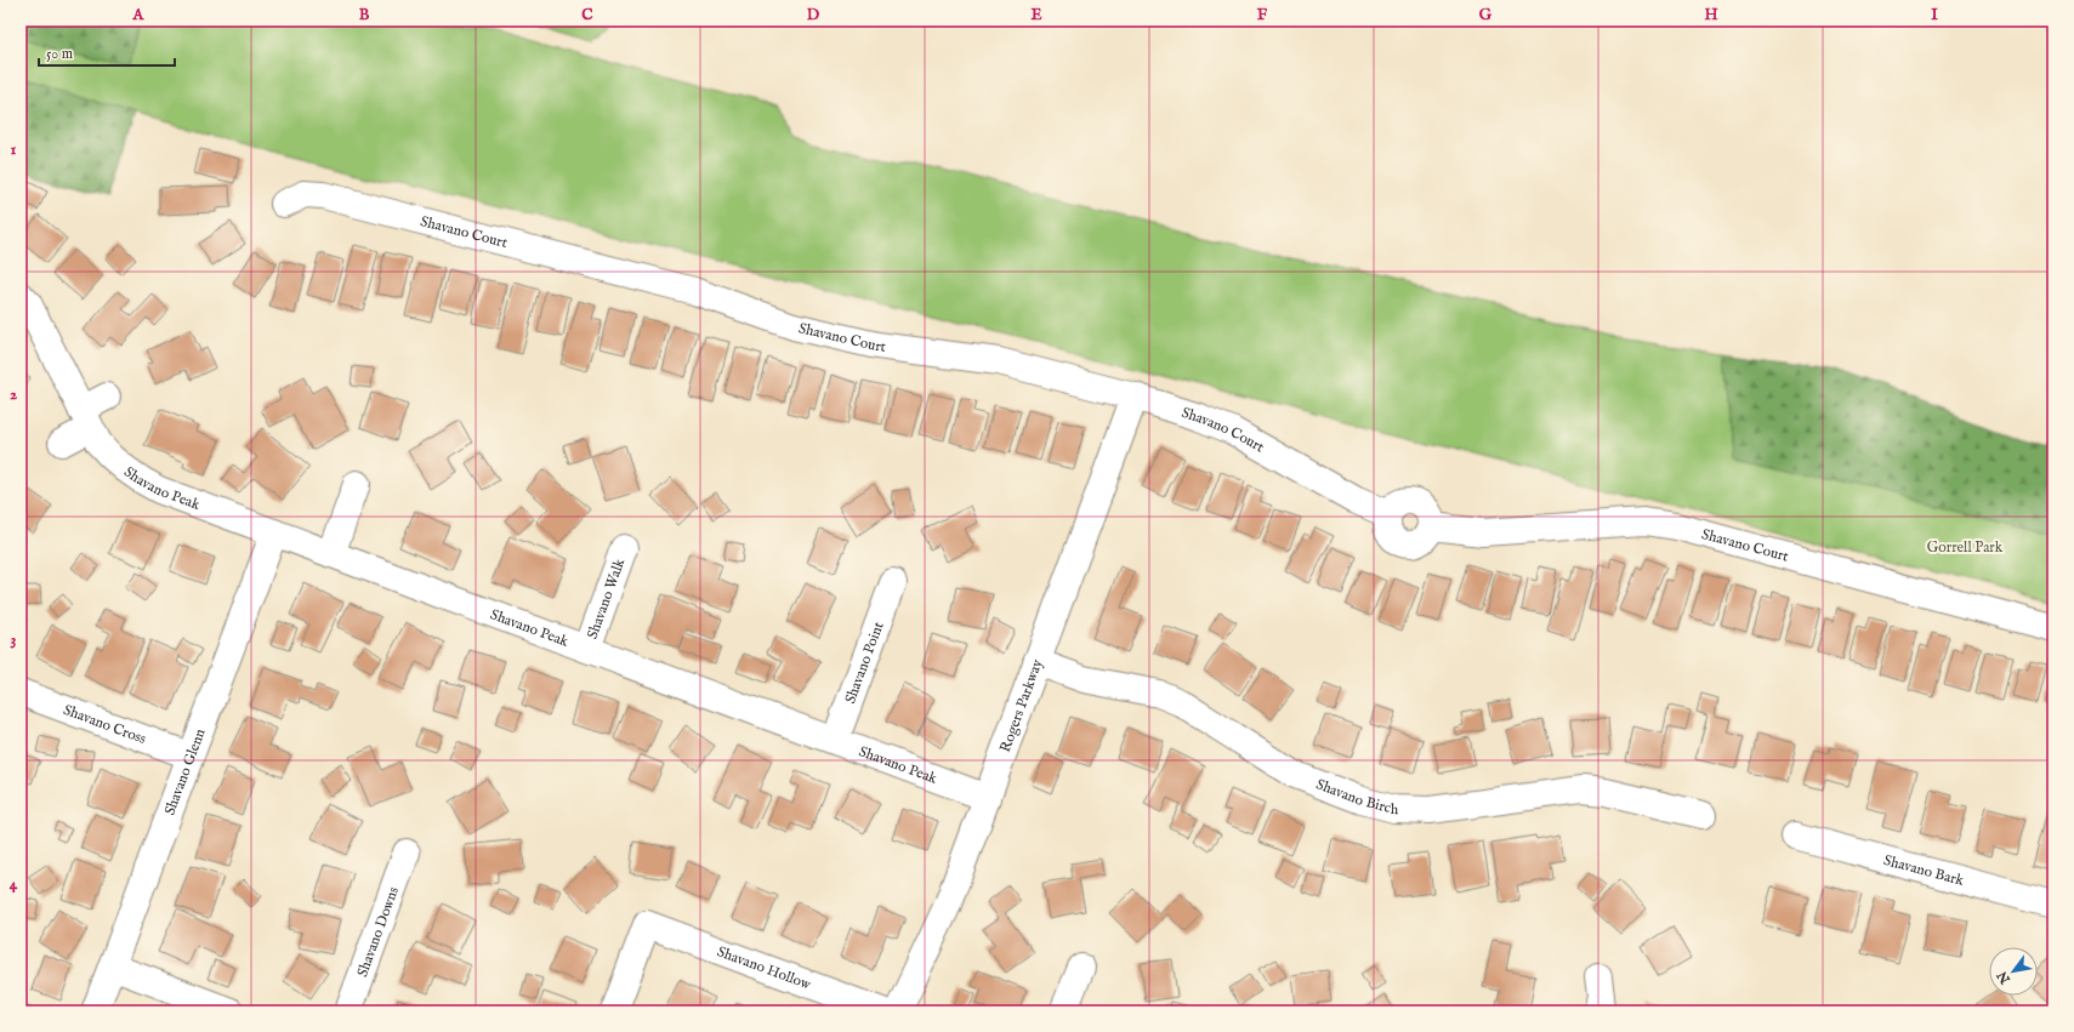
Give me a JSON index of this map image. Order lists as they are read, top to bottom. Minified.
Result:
{"streets":{"street":["Shavano Court","Shavano Peak","Shavano Walk","Shavano Point","Rogers Parkway","Shavano Cross","Shavano Glenn","Shavano Birch","Shavano Bark","Shavano Downs","Shavano Hollow"]},"crossings":[["Shavano Court","Rogers Parkway"],["Shavano Peak","Shavano Walk"],["Shavano Peak","Shavano Point"],["Shavano Peak","Rogers Parkway"],["Shavano Peak","Shavano Glenn"],["Rogers Parkway","Shavano Birch"],["Shavano Cross","Shavano Glenn"]],"parks":["Gorrell Park"],"scale_bar":"50 m","north":"bottom left","grid":{"columns":["A","B","C","D","E","F","G","H","I"],"rows":["1","2","3","4"]}}
